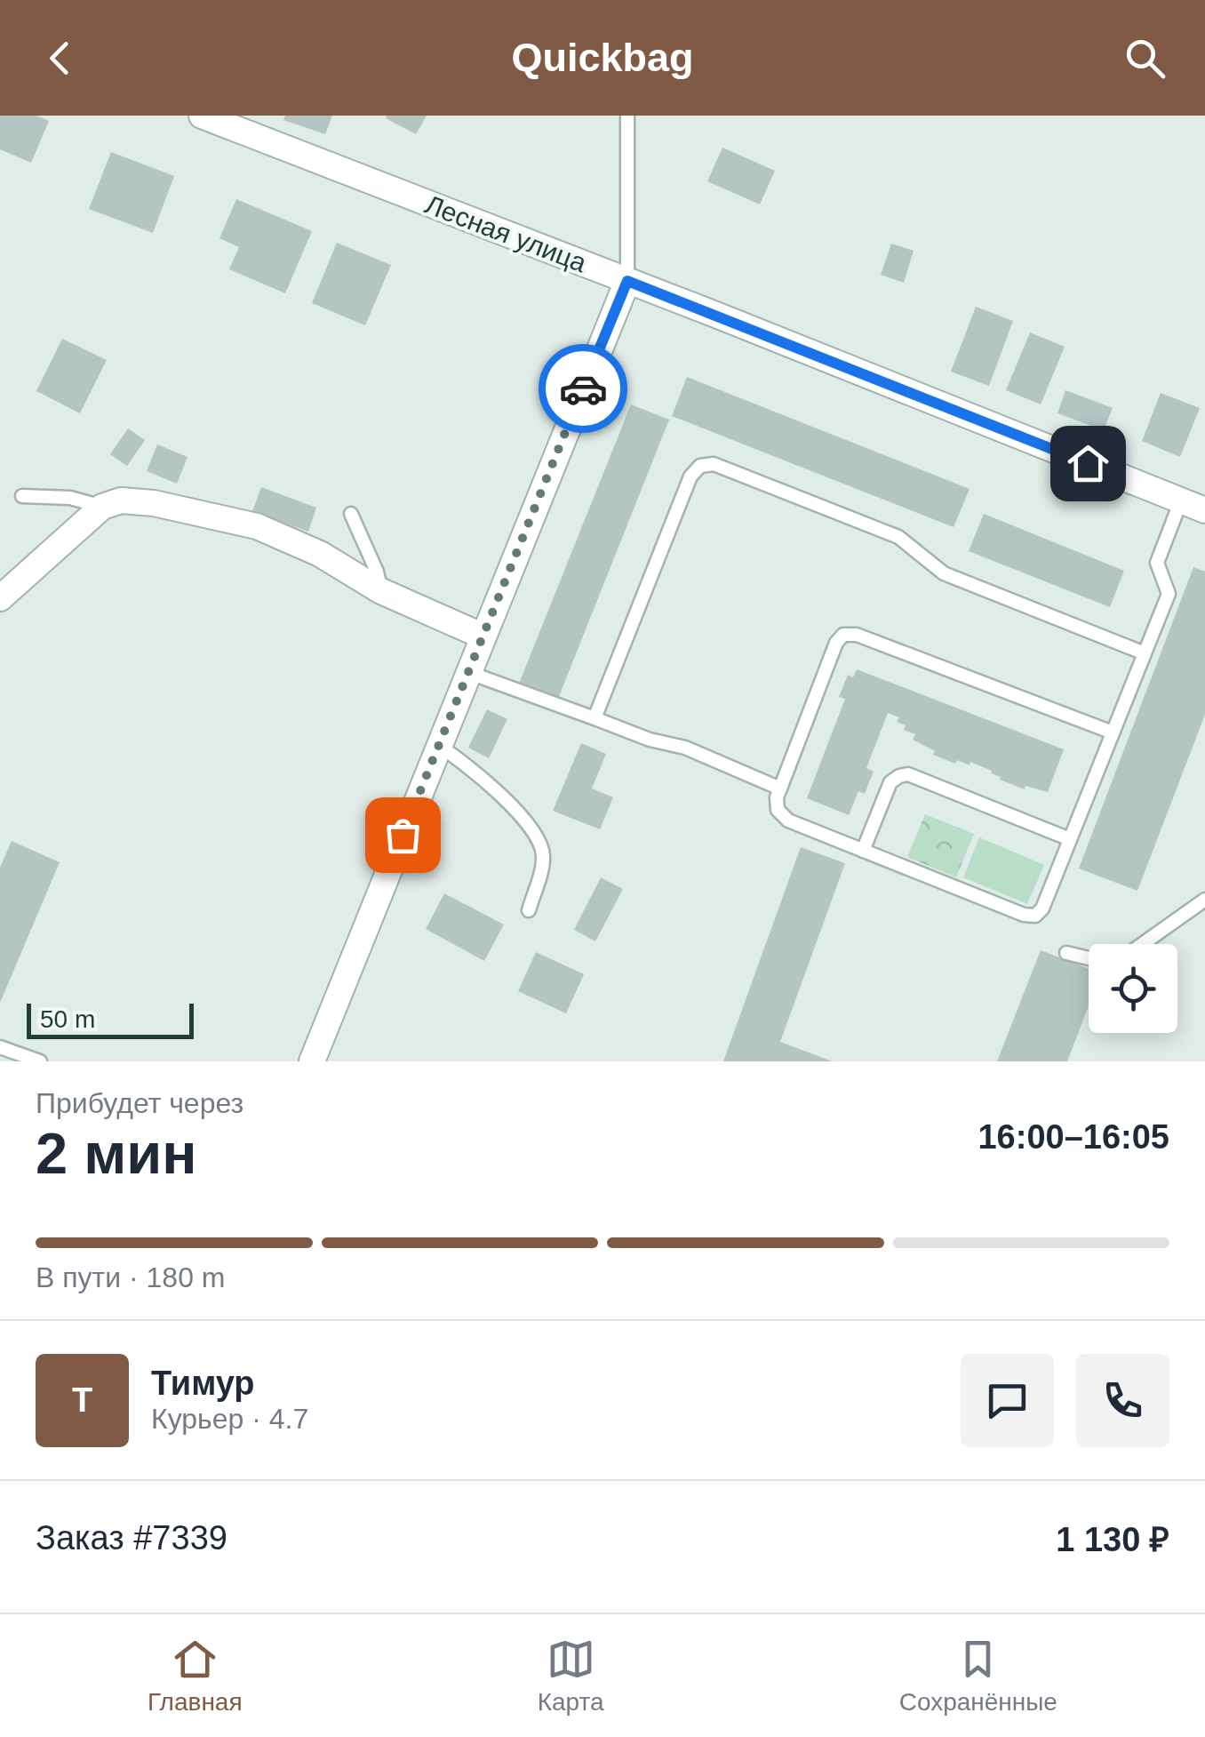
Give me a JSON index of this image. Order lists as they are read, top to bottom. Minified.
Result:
{"streets":{"street":["Лесная улица"]},"scale_bar":"50 m","page":{"header":"Quickbag","scale":"50 m","heading":["2 мин","Прибудет через","16:00–16:05"],"panel":["Тимур","Курьер · 4.7","Заказ #7339","1 130 ₽"],"bar":"В пути · 180 m","round":"Т","tabs":["Главная","Карта","Сохранённые"]}}
